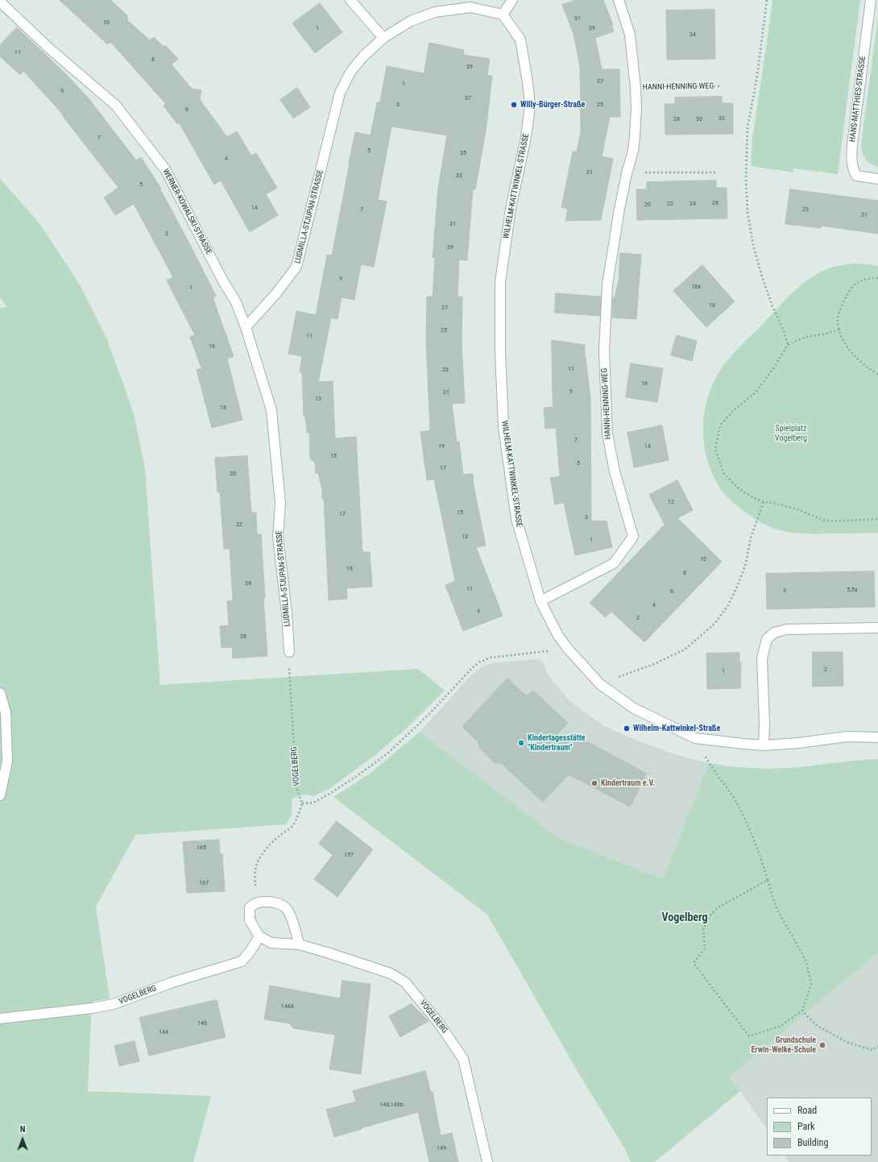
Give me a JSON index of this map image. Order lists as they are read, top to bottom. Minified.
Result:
{"streets":{"street":["HANNI-HENNING-WEG","HANS-MATTHIES-STRASSE","WILHELM-KATTWINKEL-STRASSE","WERNER-KOWALSKI-STRASSE","LUDMILLA-STJUPAN-STRASSE","VOGELBERG"]},"crossings":[["HANNI-HENNING-WEG","WILHELM-KATTWINKEL-STRASSE"],["WILHELM-KATTWINKEL-STRASSE","LUDMILLA-STJUPAN-STRASSE"],["WERNER-KOWALSKI-STRASSE","LUDMILLA-STJUPAN-STRASSE"],["LUDMILLA-STJUPAN-STRASSE","VOGELBERG"]],"districts":["Vogelberg"],"parks":["Spielplatz Vogelberg"],"places":["Willy-Bürger-Straße","Wilhelm-Kattwinkel-Straße","Kindertagesstätte \"Kindertraum\"","Kindertraum e.V.","Grundschule Erwin-Welke-Schule"],"house_numbers":["31","10","1","29","34","11","8","39","27","1","9","37","3","25","6","32","28","30","7","5","35","4","21","33","5","26","22","24","20","14","7","23","21","31","3","29","9","18a","1","18","27","25","11","16","11","23","16","9","21","13","18","7","19","14","15","5","17","20","12","15","17","3","22","13","1","10","19","8","24","11","5,5a","3","6","4","9","2","26","2","1","165","157","167","146A","146","144","148,148b","149"],"legend":["Road","Park","Building"],"north":"top"}
